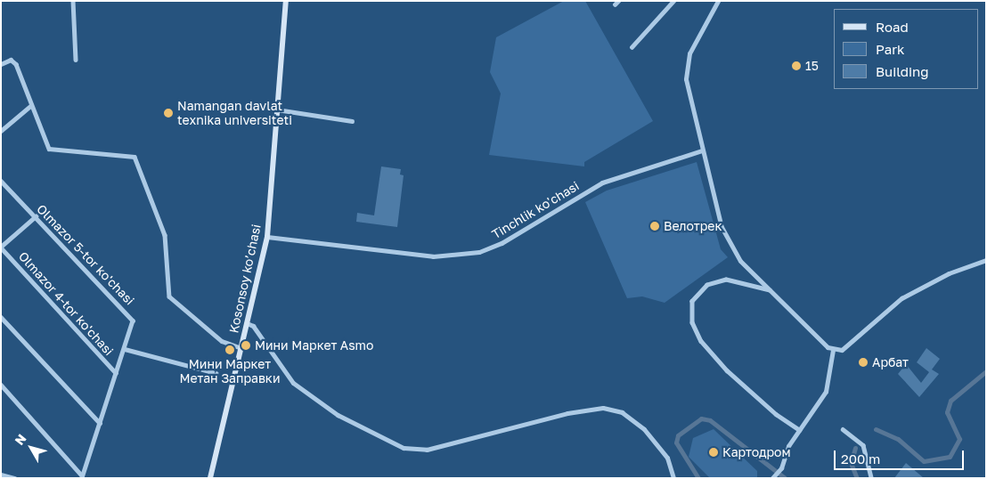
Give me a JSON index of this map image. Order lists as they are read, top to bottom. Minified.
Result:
{"streets":{"main road":["Kosonsoy ko’chasi"],"street":["Tinchlik ko'chasi","Olmazor 5-tor ko'chasi","Olmazor 4-tor ko'chasi"]},"crossings":[["Tinchlik ko'chasi","Kosonsoy ko’chasi"],["Olmazor 5-tor ko'chasi","Olmazor 4-tor ko'chasi"]],"places":["15","Namangan davlat texnika universiteti","Велотрек","Мини Маркет Asmo","Мини Маркет Метан Заправки","Арбат","Картодром"],"legend":["Road","Park","Building"],"scale_bar":"200 m","north":"top left"}
